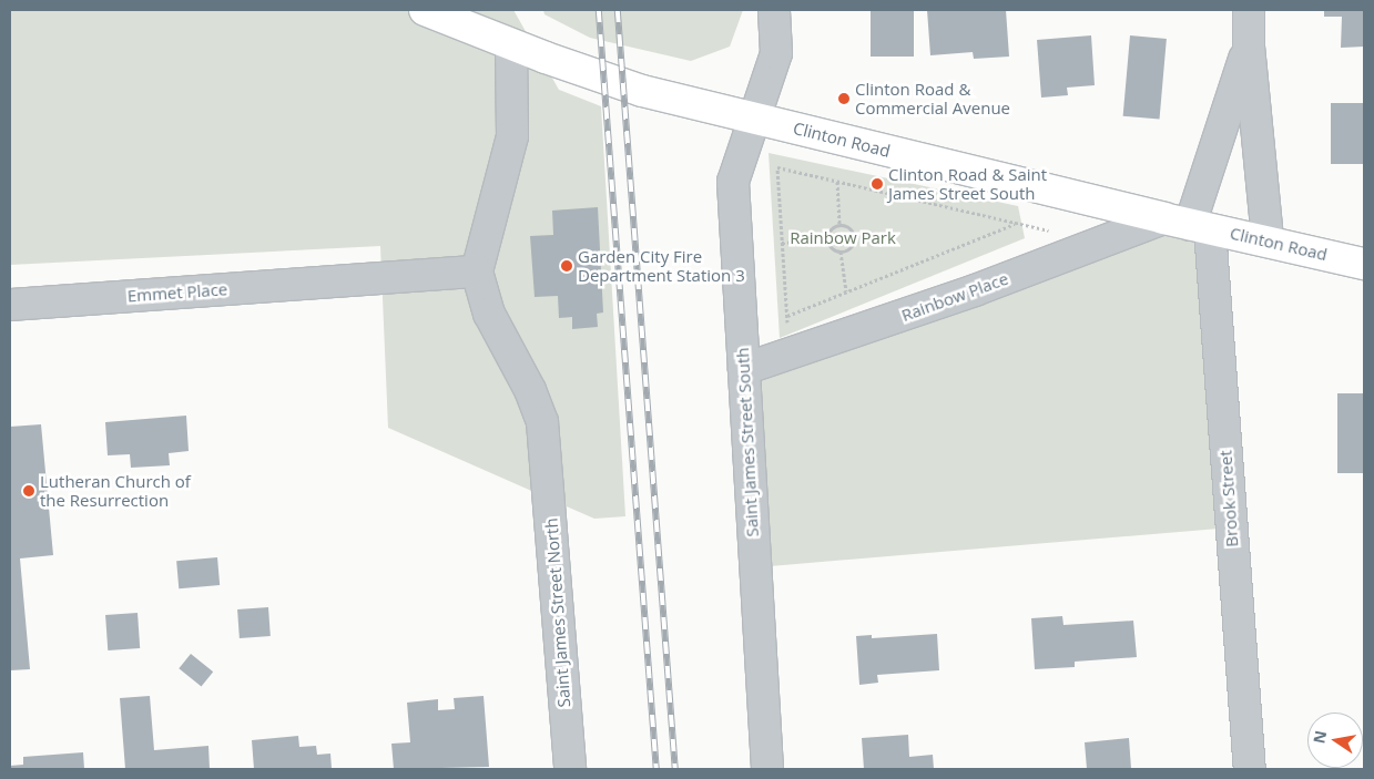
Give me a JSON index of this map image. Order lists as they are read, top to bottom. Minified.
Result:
{"streets":{"main road":["Clinton Road"],"street":["Emmet Place","Rainbow Place","Saint James Street South","Brook Street","Saint James Street North"]},"crossings":[["Clinton Road","Rainbow Place"],["Clinton Road","Saint James Street South"],["Clinton Road","Brook Street"],["Emmet Place","Saint James Street North"],["Rainbow Place","Saint James Street South"],["Rainbow Place","Brook Street"]],"parks":["Rainbow Park"],"places":["Clinton Road & Commercial Avenue","Clinton Road & Saint James Street South","Garden City Fire Department Station 3","Lutheran Church of the Resurrection"],"north":"left"}
